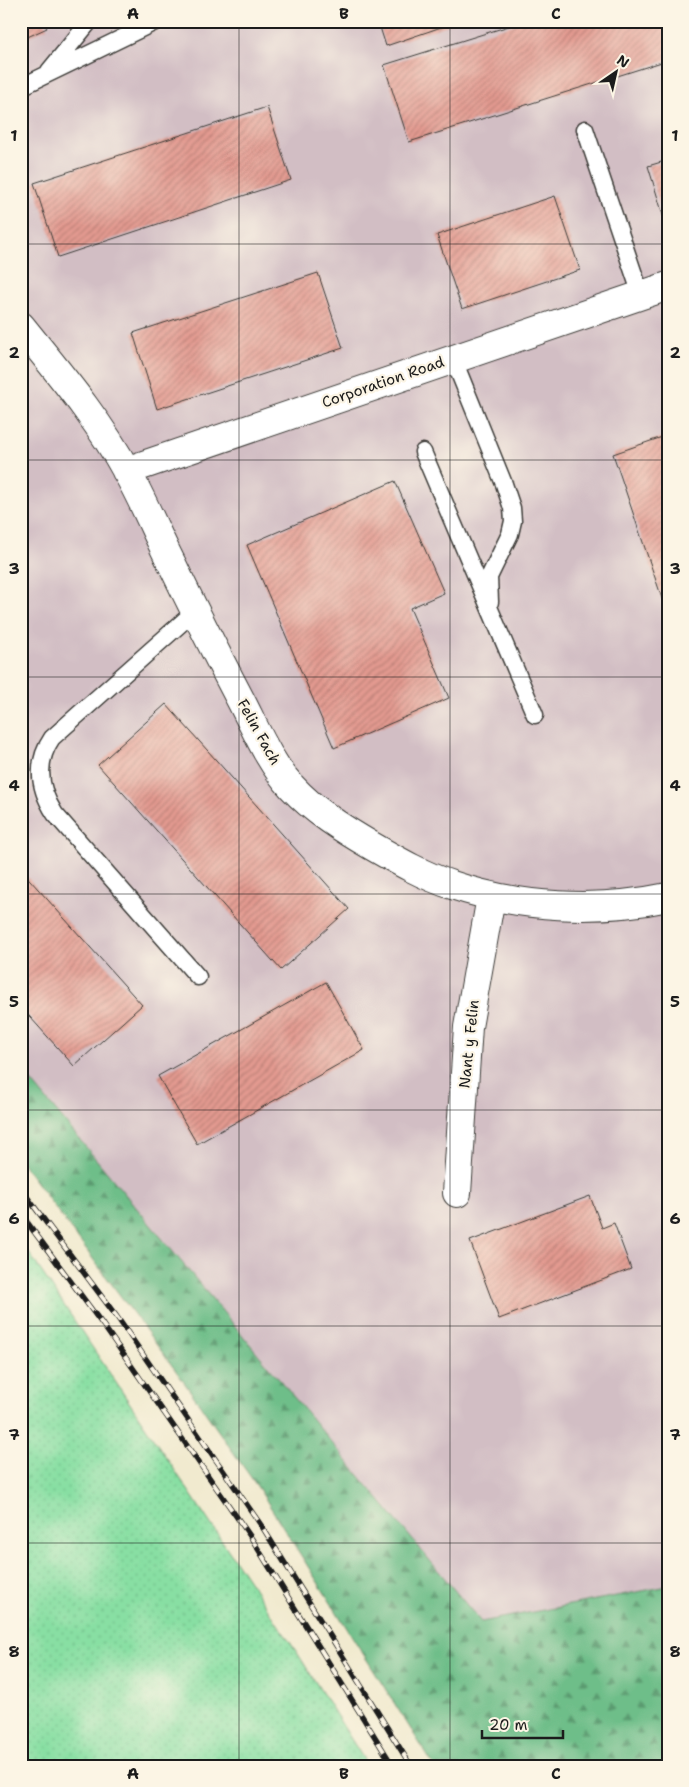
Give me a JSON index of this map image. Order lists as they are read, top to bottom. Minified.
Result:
{"streets":{"street":["Corporation Road","Felin Fach","Nant y Felin"]},"crossings":[["Corporation Road","Felin Fach"],["Felin Fach","Nant y Felin"]],"scale_bar":"20 m","north":"top right","grid":{"columns":["A","B","C"],"rows":["1","2","3","4","5","6","7","8"]}}
